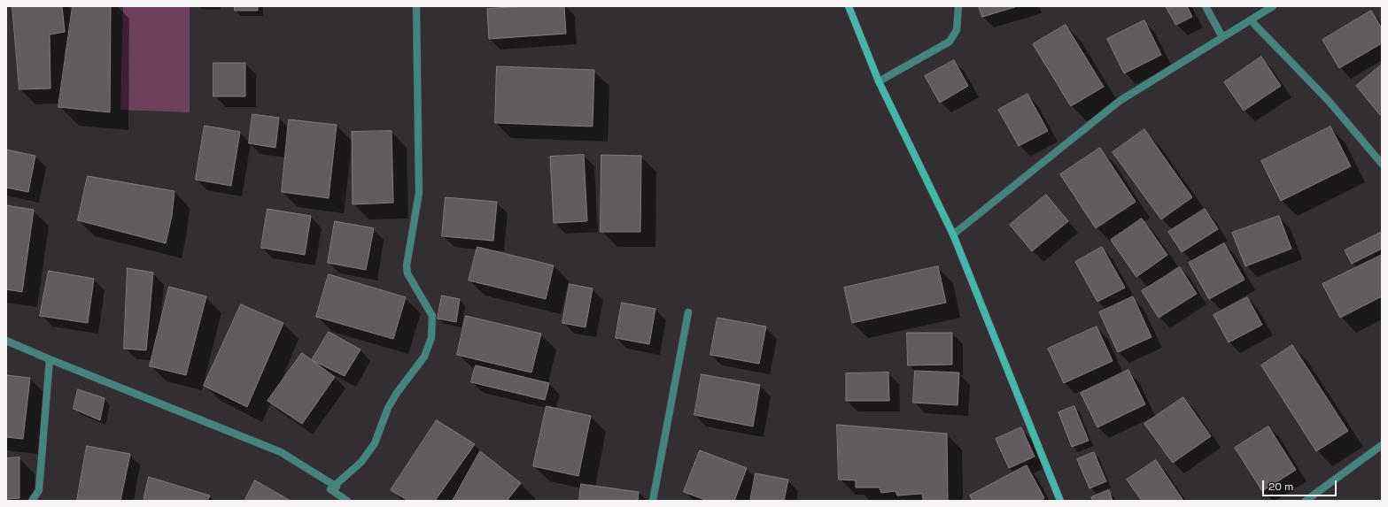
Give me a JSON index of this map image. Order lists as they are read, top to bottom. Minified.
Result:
{"scale_bar":"20 m"}
